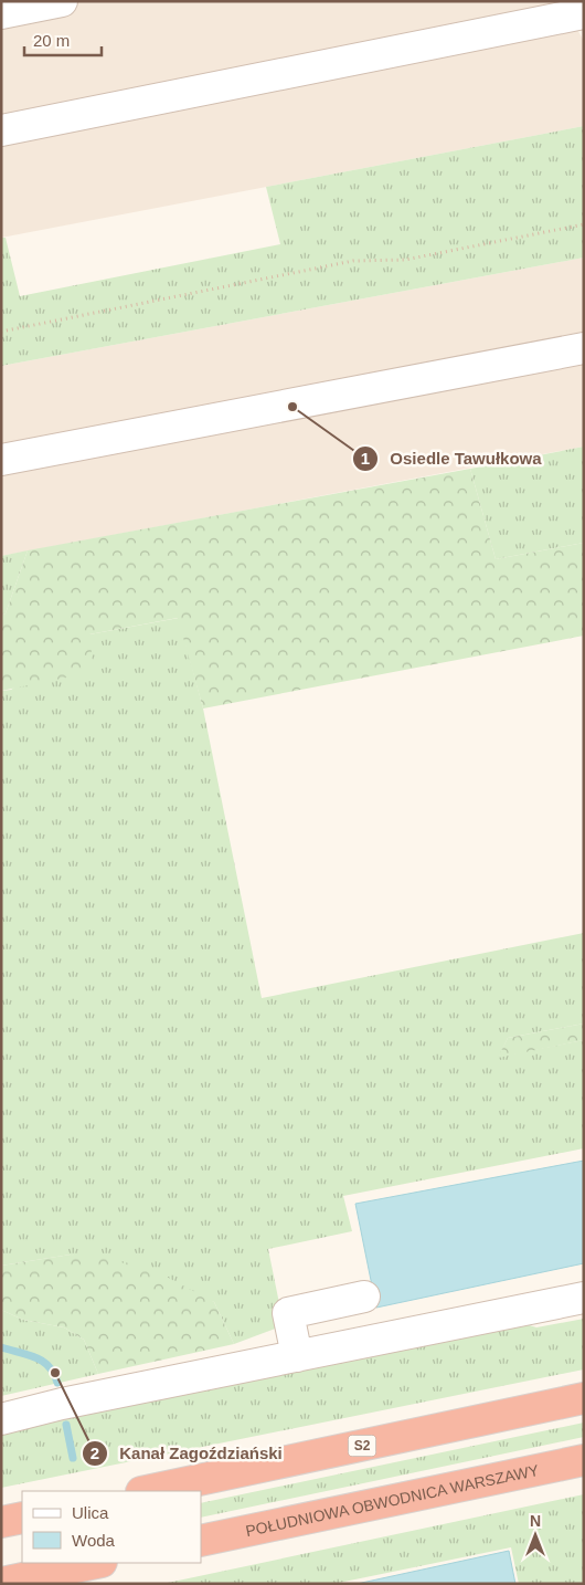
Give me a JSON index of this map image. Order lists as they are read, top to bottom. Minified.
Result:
{"streets":{"highway":["S2","POŁUDNIOWA OBWODNICA WARSZAWY"]},"places":["Osiedle Tawułkowa","Kanał Zagoździański"],"legend":["Ulica","Woda"],"scale_bar":"20 m","north":"top"}
